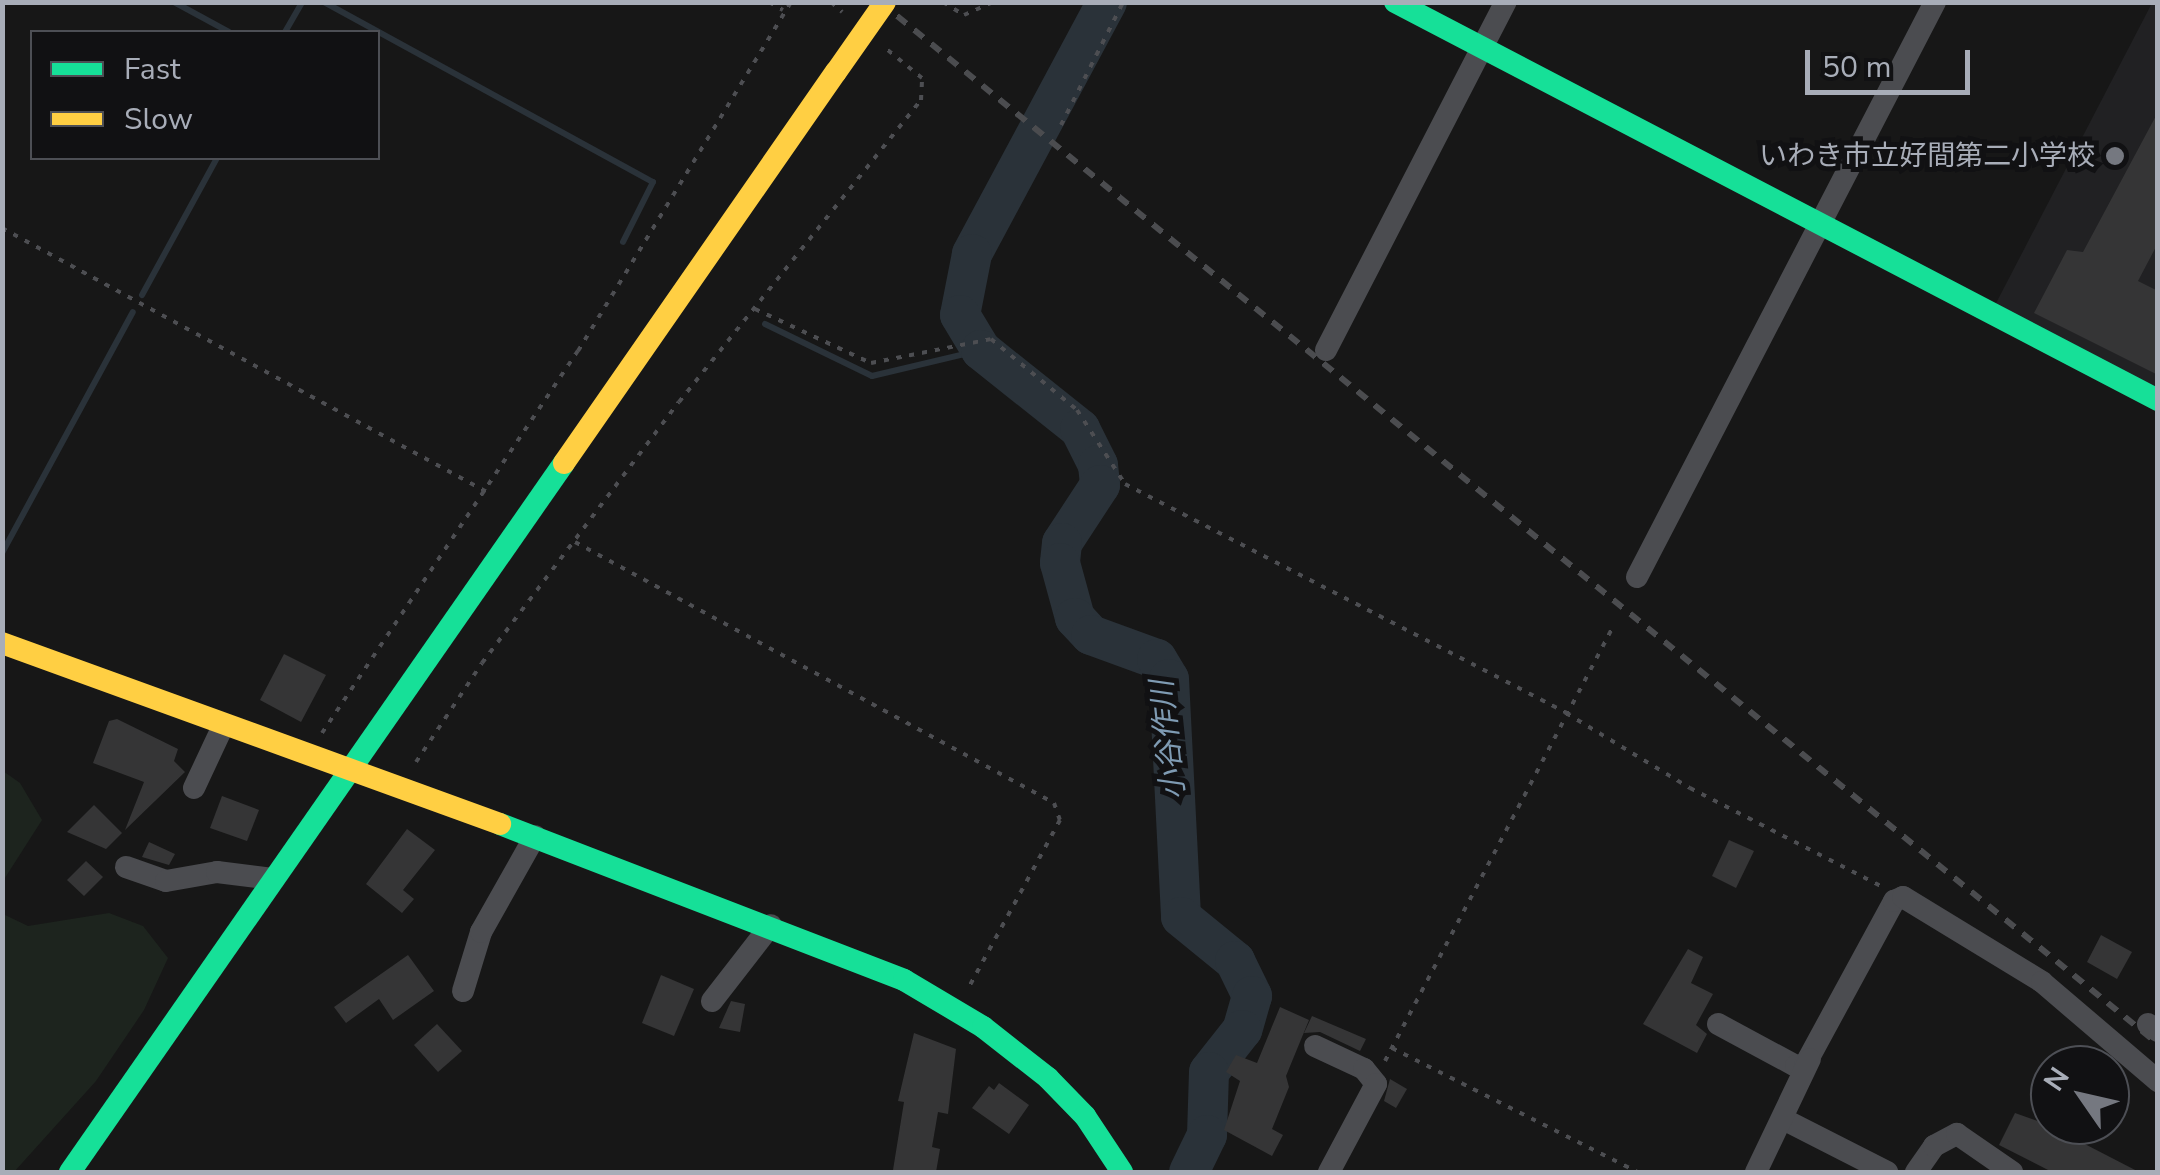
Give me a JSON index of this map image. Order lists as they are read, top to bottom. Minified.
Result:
{"water":["小谷作川"],"places":["いわき市立好間第二小学校"],"legend":["Fast","Slow"],"scale_bar":"50 m","north":"top left"}
